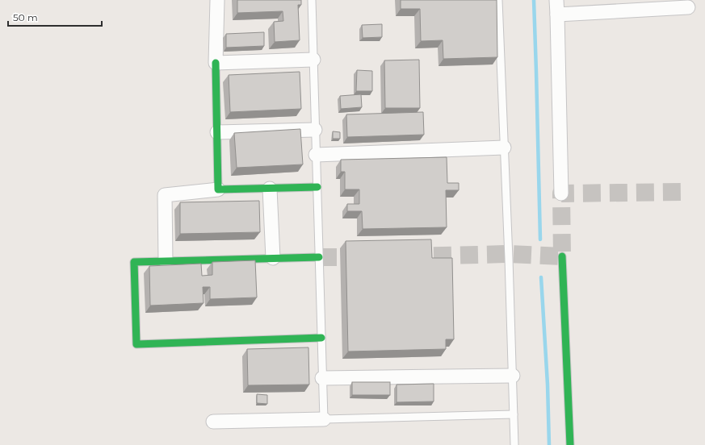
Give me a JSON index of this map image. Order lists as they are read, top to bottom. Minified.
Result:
{"scale_bar":"50 m"}
